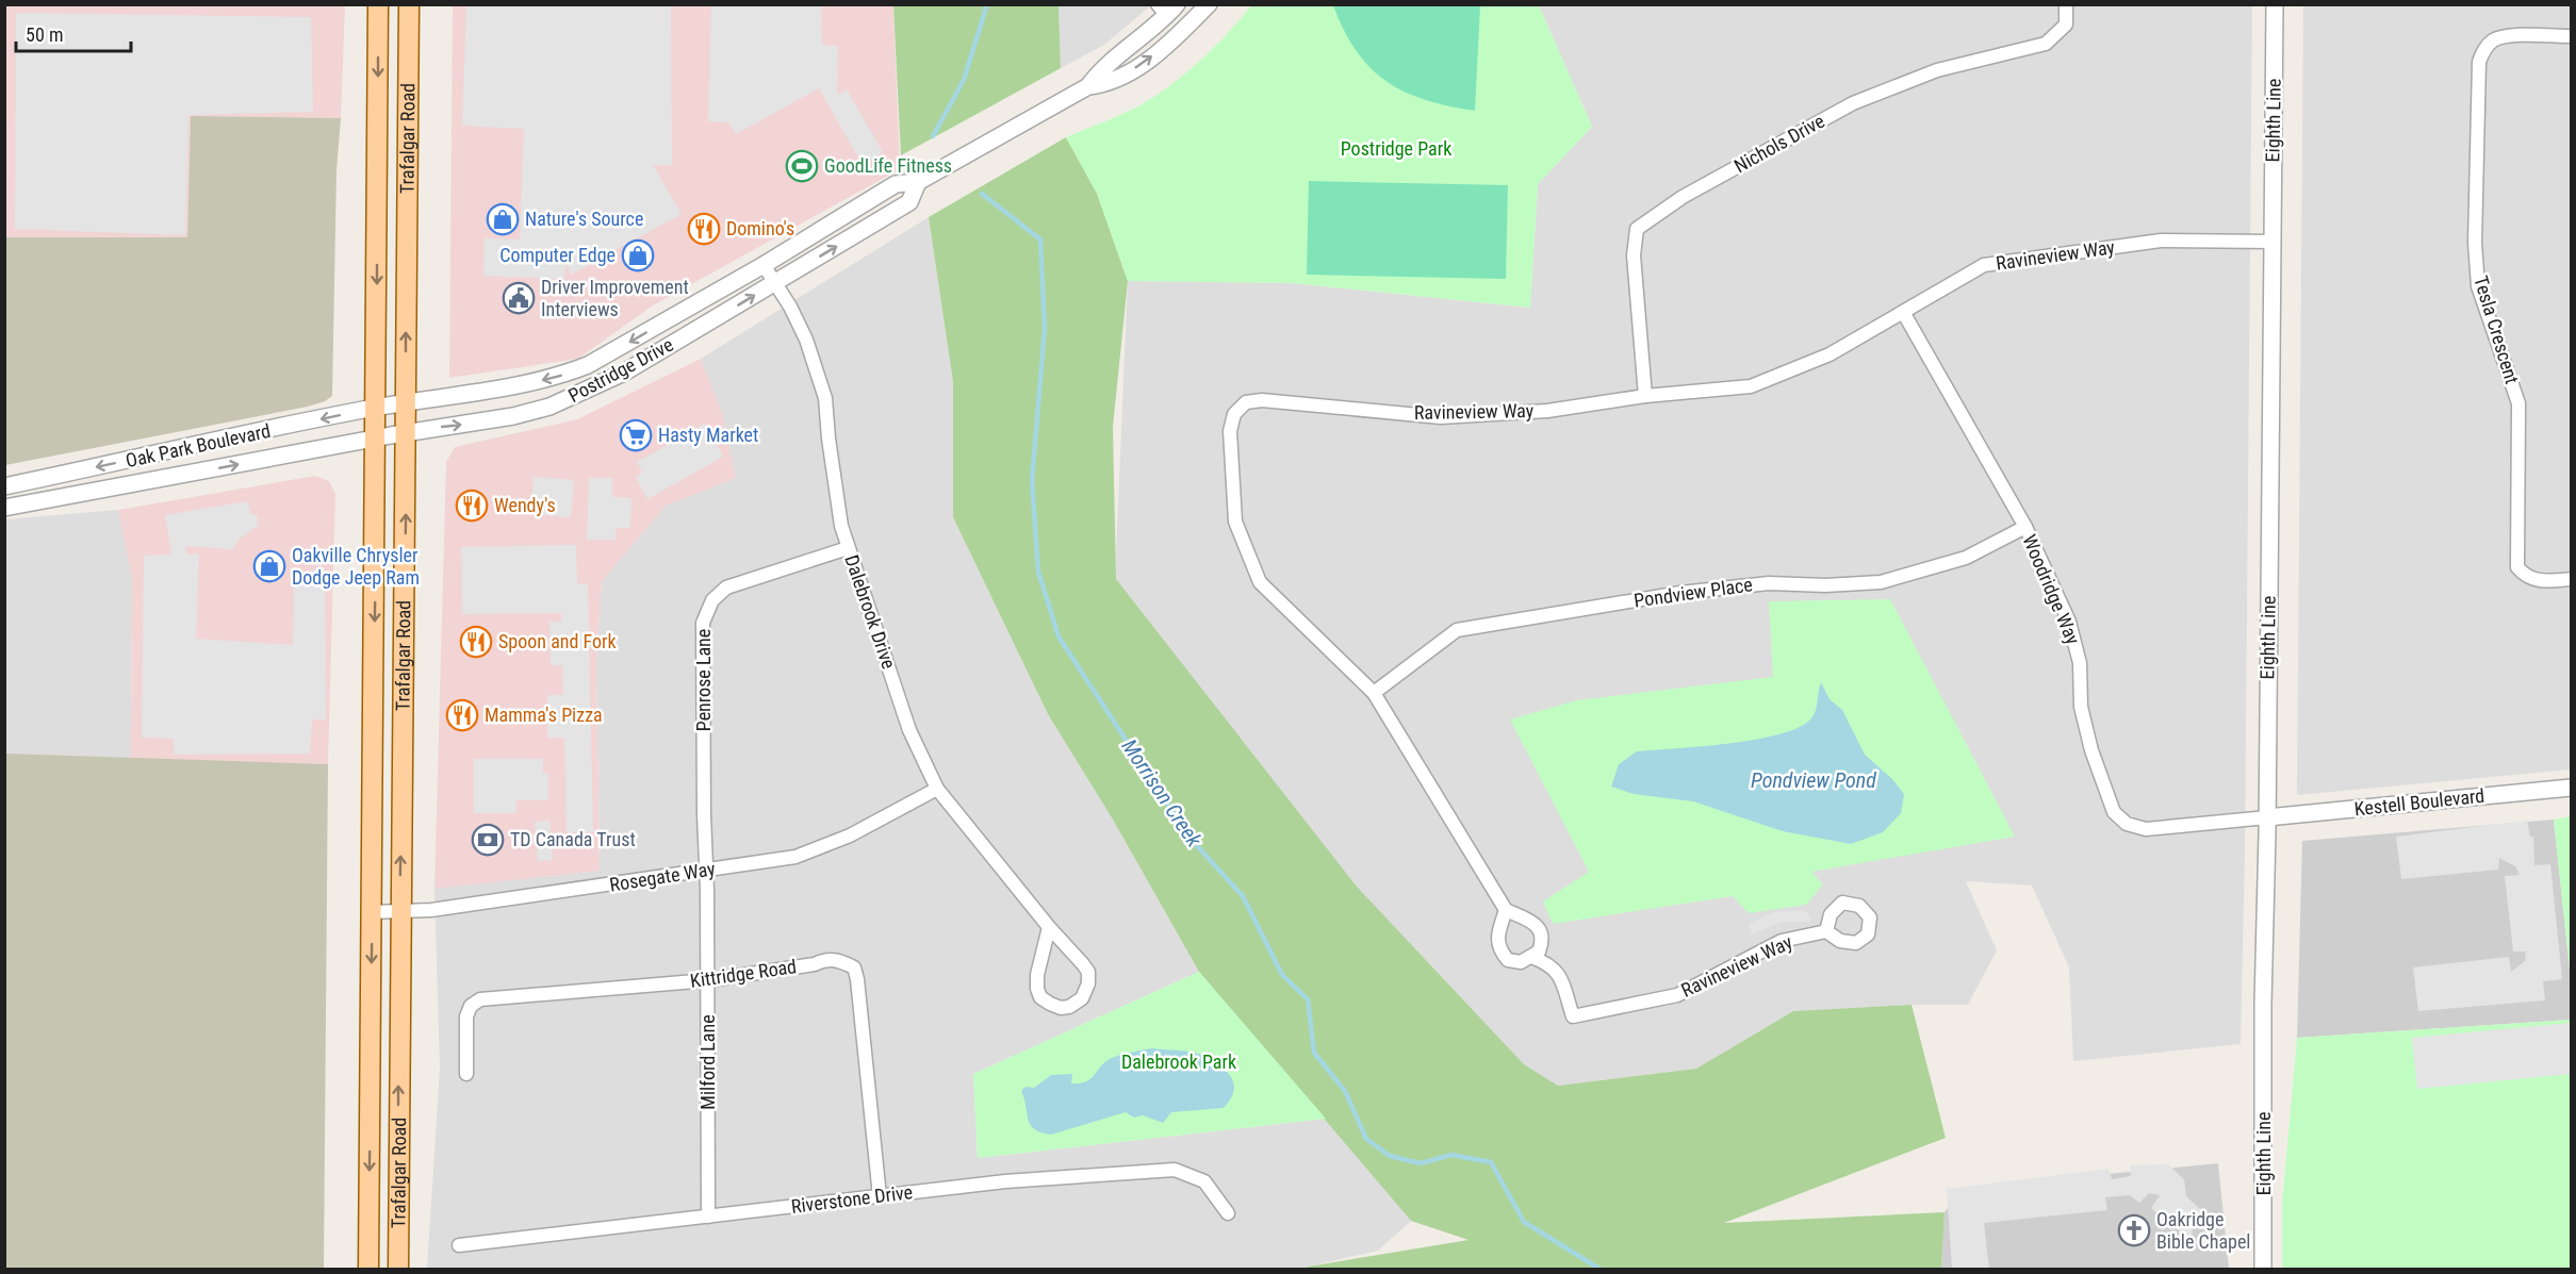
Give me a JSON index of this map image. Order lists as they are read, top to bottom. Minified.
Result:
{"streets":{"main road":["Trafalgar Road"],"street":["Eighth Line","Nichols Drive","Ravineview Way","Tesla Crescent","Postridge Drive","Oak Park Boulevard","Woodridge Way","Pondview Place","Dalebrook Drive","Penrose Lane","Kestell Boulevard","Rosegate Way","Kittridge Road","Milford Lane","Riverstone Drive"]},"crossings":[["Eighth Line","Ravineview Way"],["Eighth Line","Woodridge Way"],["Eighth Line","Kestell Boulevard"],["Trafalgar Road","Postridge Drive"],["Trafalgar Road","Oak Park Boulevard"],["Trafalgar Road","Rosegate Way"],["Nichols Drive","Ravineview Way"],["Ravineview Way","Woodridge Way"],["Ravineview Way","Pondview Place"],["Postridge Drive","Oak Park Boulevard"],["Postridge Drive","Dalebrook Drive"],["Woodridge Way","Pondview Place"],["Woodridge Way","Kestell Boulevard"],["Dalebrook Drive","Penrose Lane"],["Dalebrook Drive","Rosegate Way"],["Penrose Lane","Rosegate Way"],["Penrose Lane","Milford Lane"],["Rosegate Way","Milford Lane"],["Kittridge Road","Milford Lane"],["Kittridge Road","Riverstone Drive"],["Milford Lane","Riverstone Drive"]],"water":["Pondview Pond","Morrison Creek"],"parks":["Postridge Park","Dalebrook Park"],"places":{"sports":["GoodLife Fitness"],"shop":["Nature's Source","Computer Edge","Oakville Chrysler Dodge Jeep Ram"],"restaurant":["Domino's","Wendy's","Spoon and Fork","Mamma's Pizza"],"public building":["Driver Improvement Interviews"],"supermarket":["Hasty Market"],"bank":["TD Canada Trust"],"church":["Oakridge Bible Chapel"]},"scale_bar":"50 m"}
